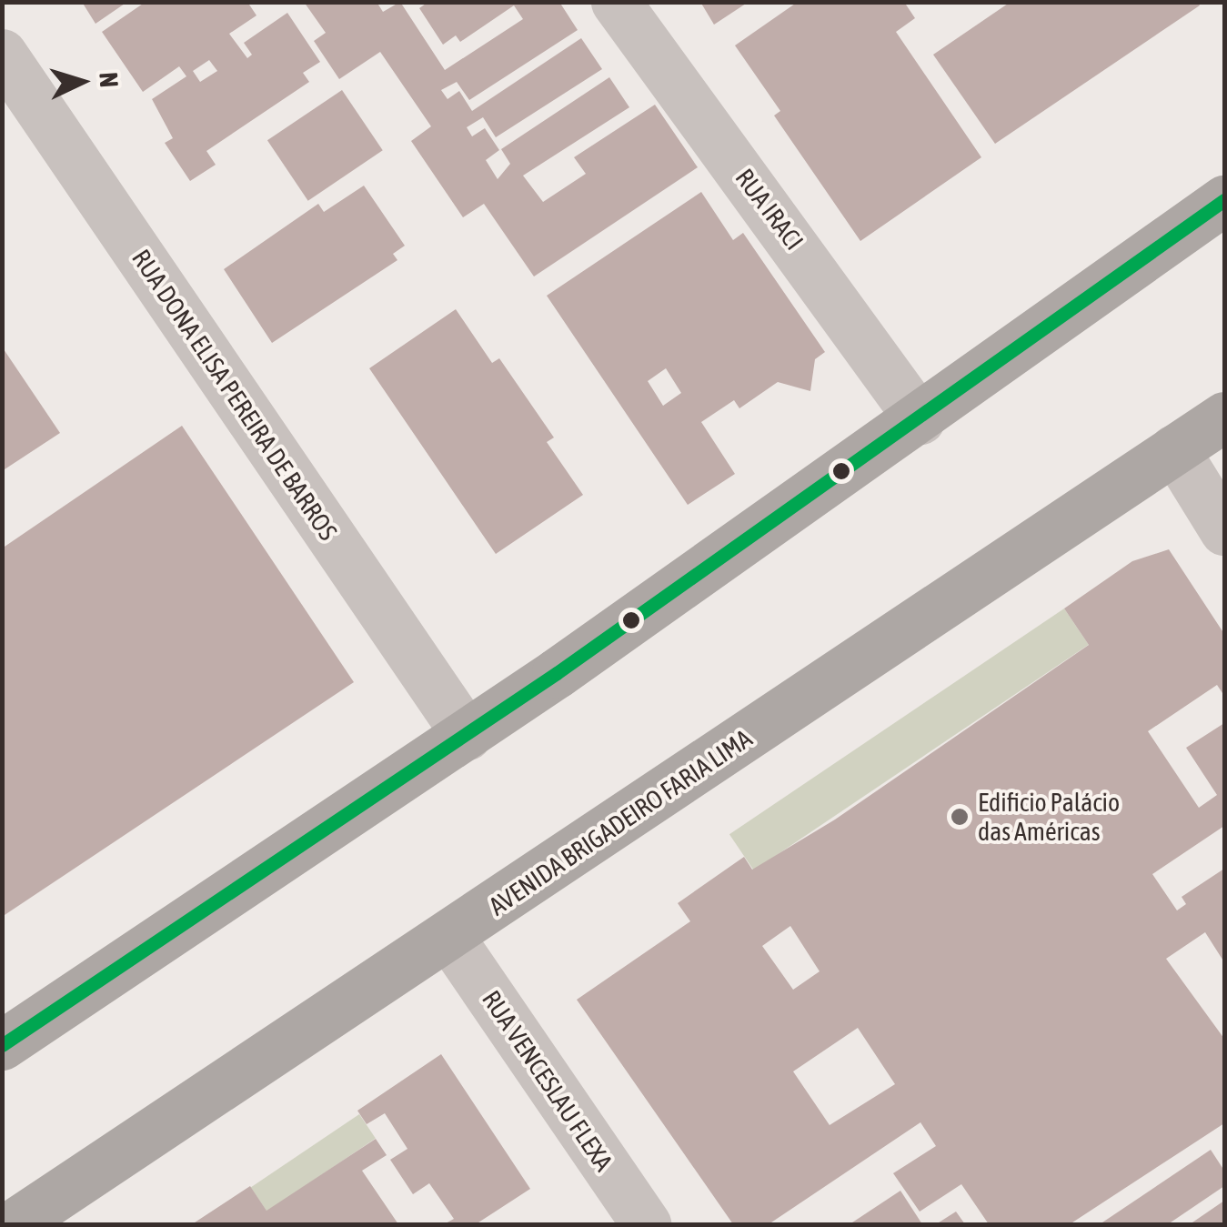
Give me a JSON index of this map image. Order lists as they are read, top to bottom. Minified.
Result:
{"streets":{"highway":["AVENIDA BRIGADEIRO FARIA LIMA"],"street":["RUA IRACI","RUA DONA ELISA PEREIRA DE BARROS","RUA VENCESLAU FLEXA"]},"crossings":[["AVENIDA BRIGADEIRO FARIA LIMA","RUA VENCESLAU FLEXA"]],"places":["Edificio Palácio das Américas"],"north":"right"}
